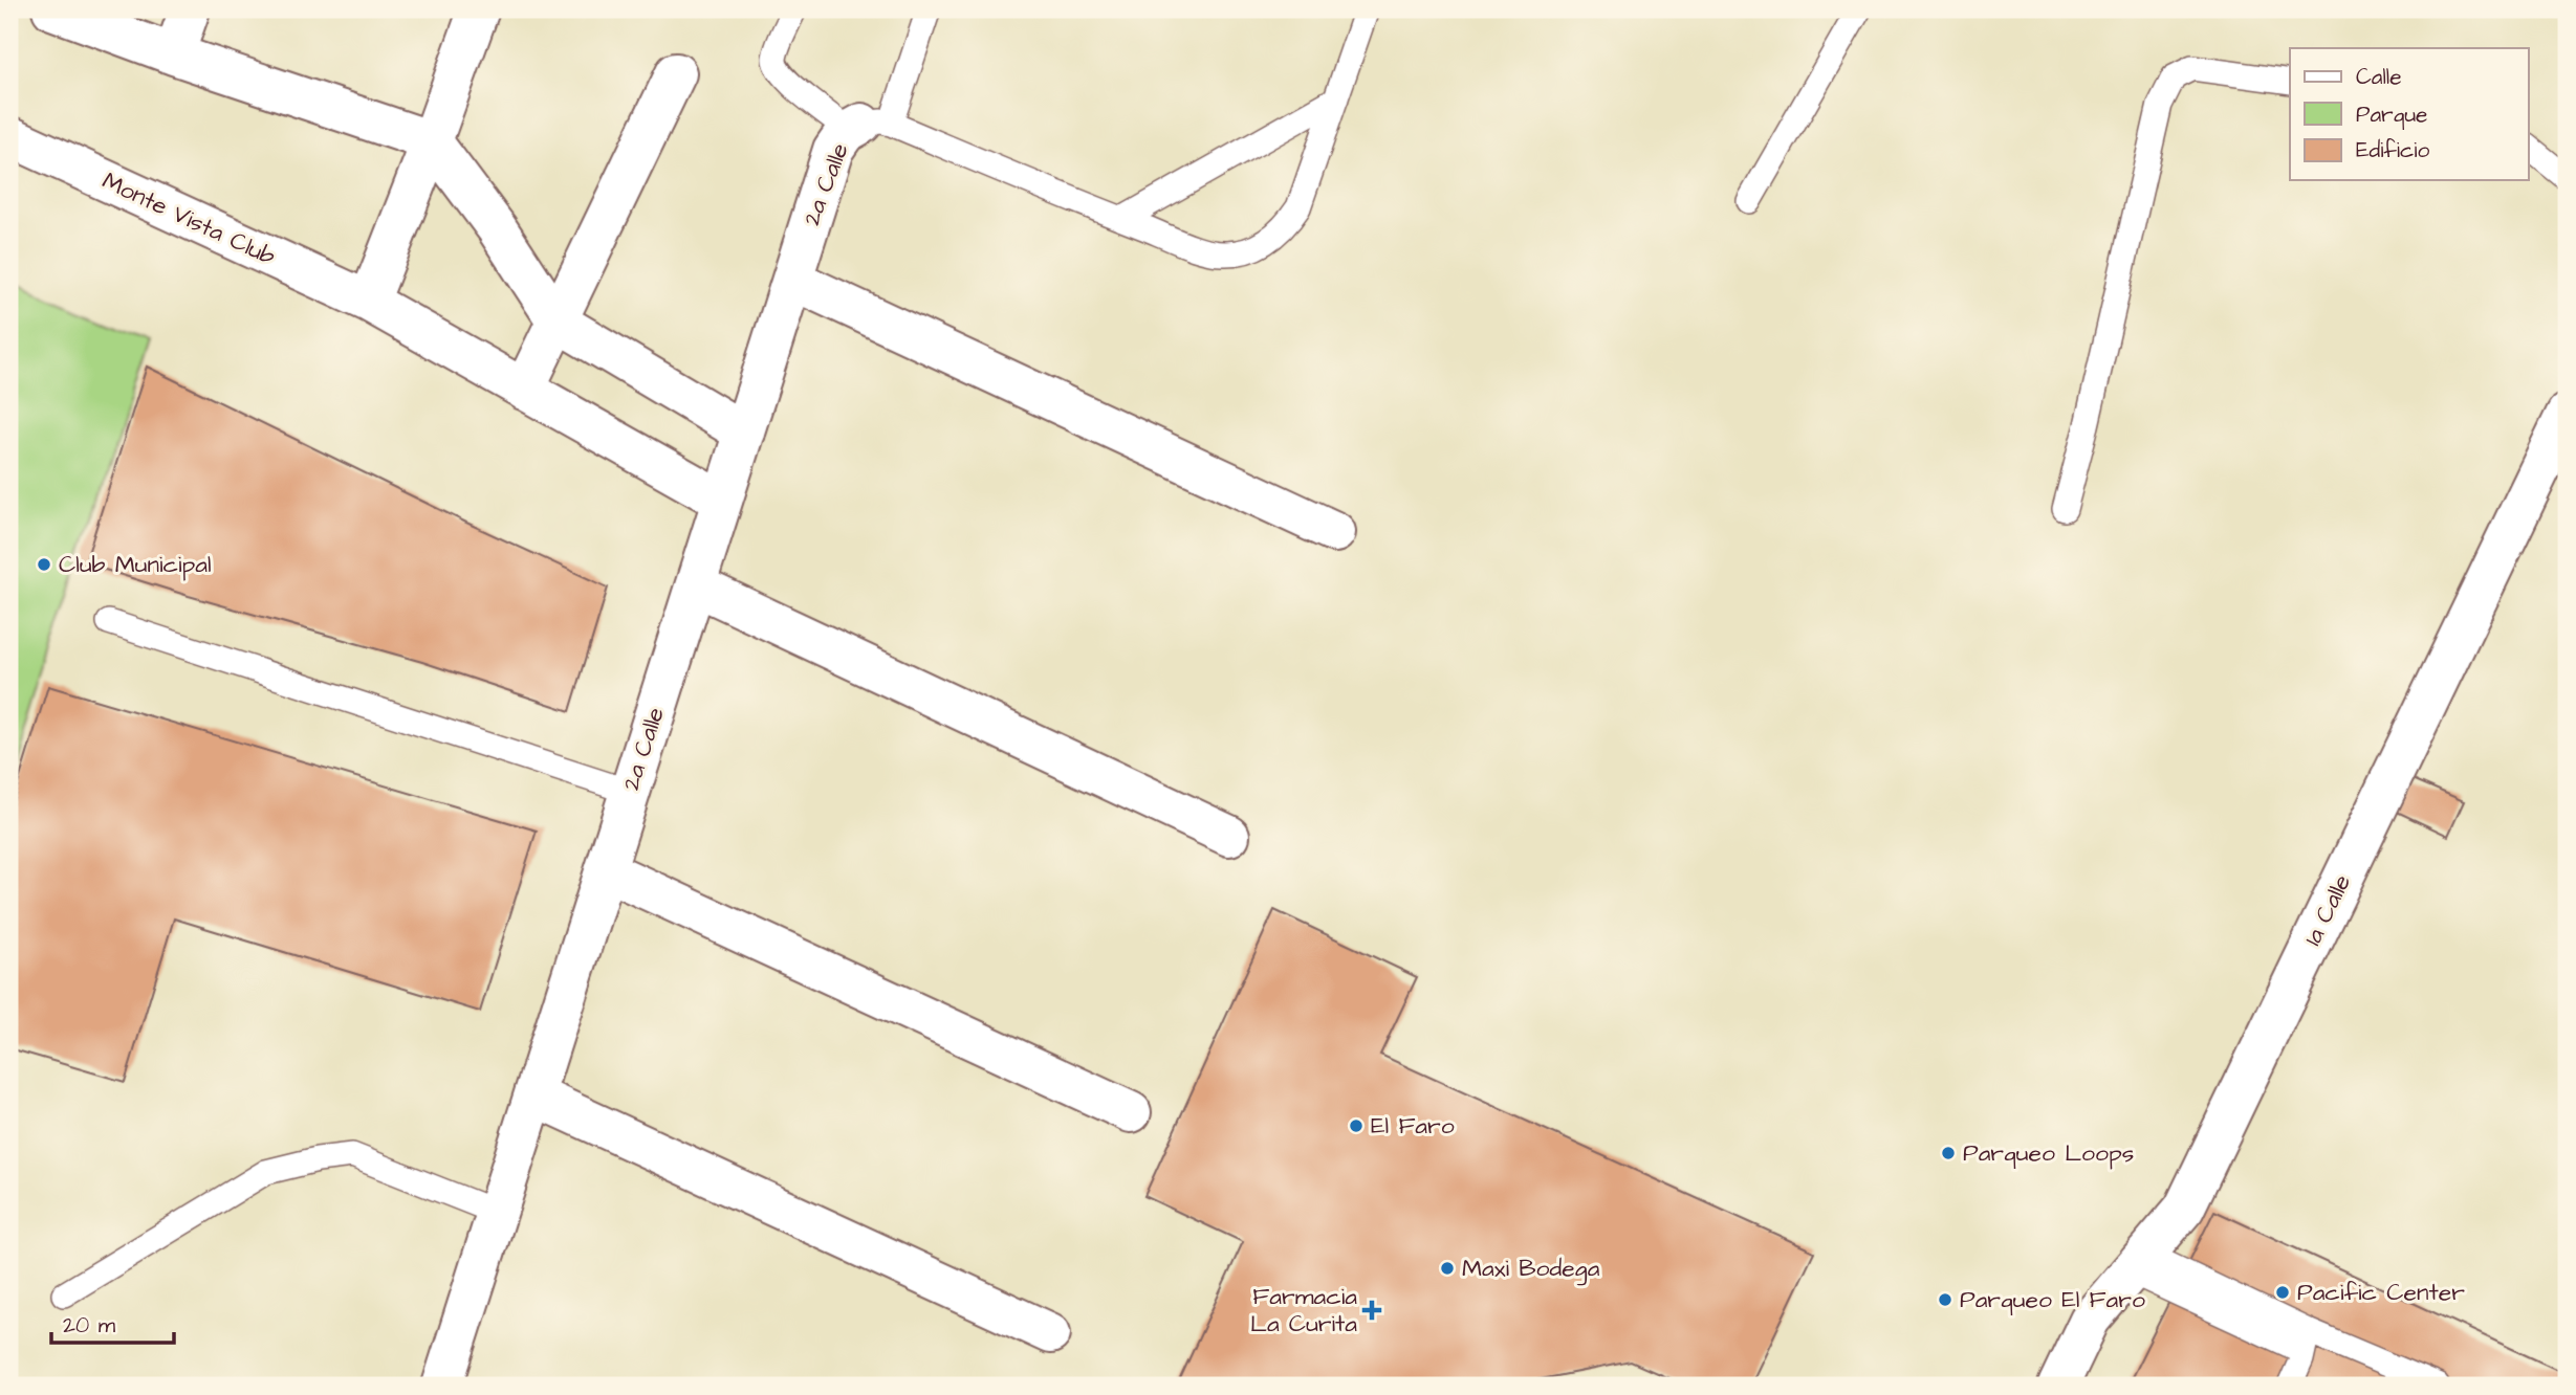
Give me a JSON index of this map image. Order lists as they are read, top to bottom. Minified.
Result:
{"streets":{"street":["2a Calle","Monte Vista Club","1a Calle"]},"crossings":[["2a Calle","Monte Vista Club"]],"places":{"other":["Club Municipal","El Faro","Parqueo Loops","Maxi Bodega","Pacific Center","Parqueo El Faro"],"health":["Farmacia La Curita"]},"legend":["Calle","Parque","Edificio"],"scale_bar":"20 m"}
